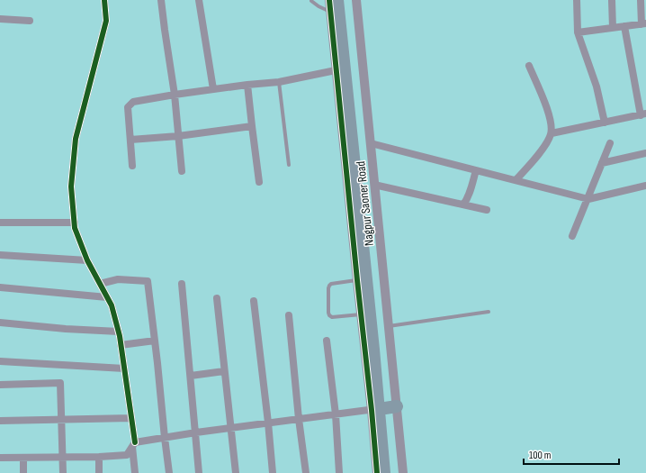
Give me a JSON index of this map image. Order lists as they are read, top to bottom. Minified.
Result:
{"streets":{"highway":["Nagpur Saoner Road"]},"scale_bar":"100 m"}
